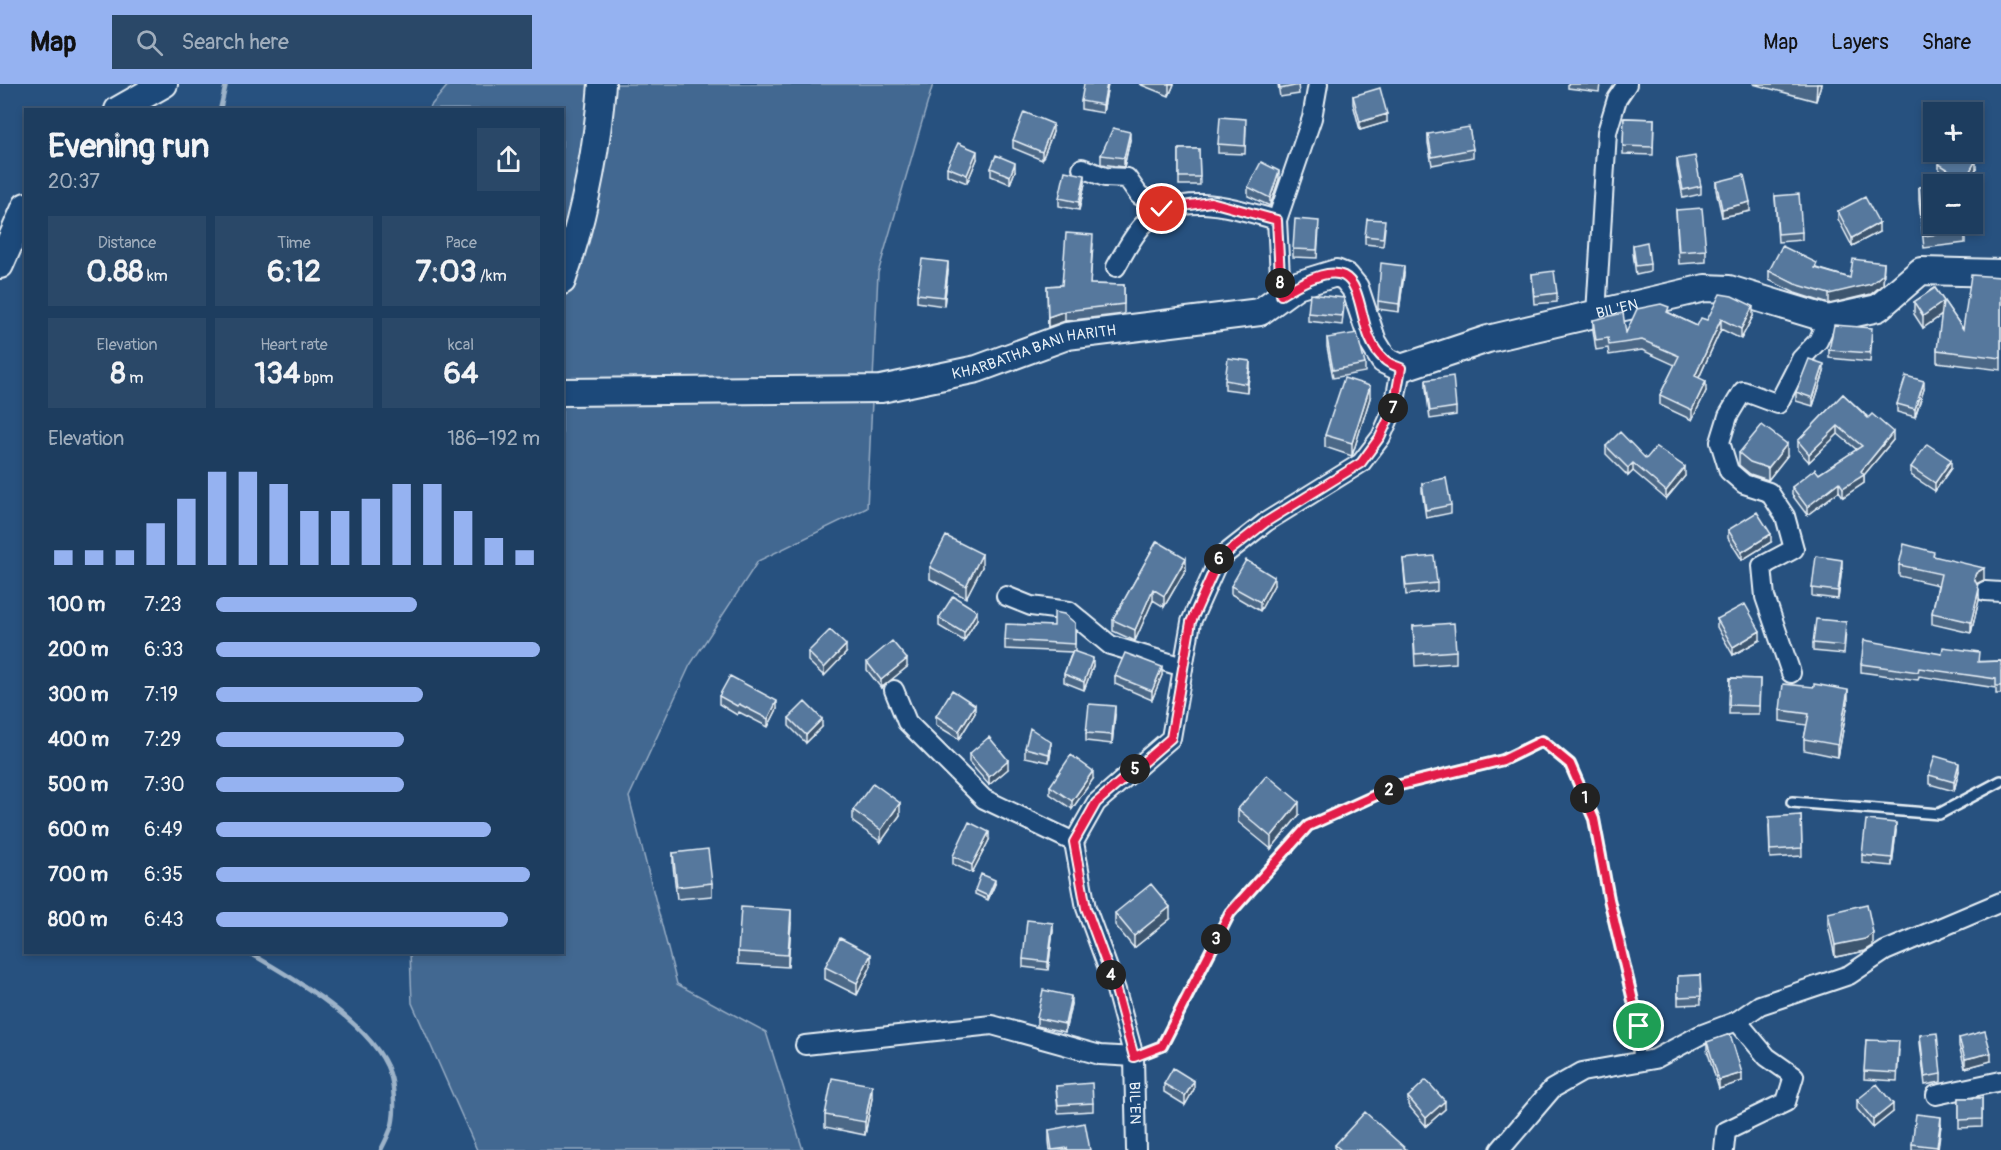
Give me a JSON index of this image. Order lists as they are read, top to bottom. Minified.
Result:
{"streets":{"street":["BIL'EN","KHARBATHA BANI HARITH"]},"page":{"header":"Map","search":"Search here","nav":["Map","Layers","Share"],"map_buttons":["+","−"],"heading":["Evening run","20:37"],"stats":[["Distance","0.88 km"],["Time","6:12"],["Pace","7:03 /km"],["Elevation","8 m"],["Heart rate","134 bpm"],["kcal","64"]],"pins":["8","7","6","5","2","1","3","4"],"chart":["Elevation","186–192 m"],"list":[{"name":"100 m","note":"7:23"},{"name":"200 m","note":"6:33"},{"name":"300 m","note":"7:19"},{"name":"400 m","note":"7:29"},{"name":"500 m","note":"7:30"},{"name":"600 m","note":"6:49"},{"name":"700 m","note":"6:35"},{"name":"800 m","note":"6:43"}]}}
